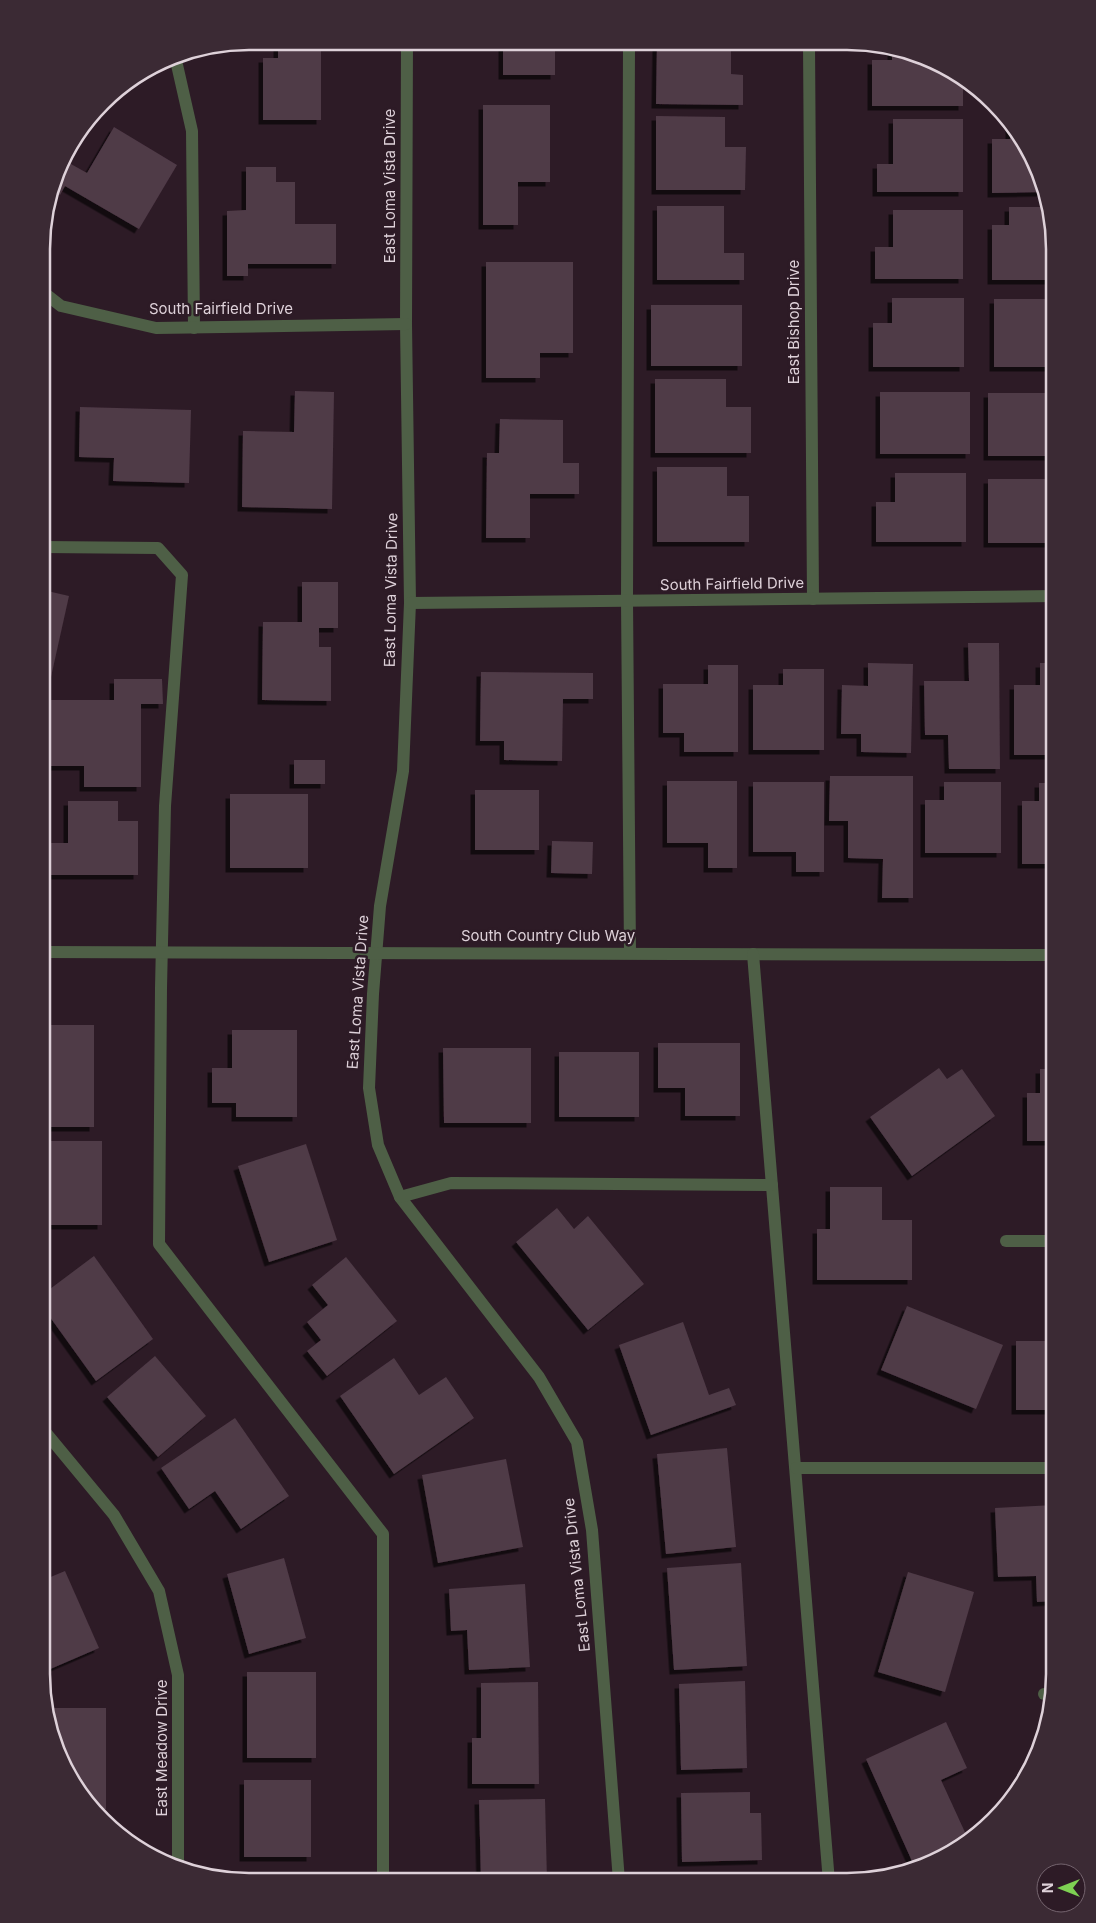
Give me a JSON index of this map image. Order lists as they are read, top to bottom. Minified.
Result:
{"streets":{"street":["East Loma Vista Drive","South Fairfield Drive","East Bishop Drive","South Country Club Way","East Meadow Drive"]},"crossings":[["East Loma Vista Drive","South Fairfield Drive"],["East Loma Vista Drive","South Country Club Way"],["South Fairfield Drive","East Bishop Drive"]],"north":"left"}
